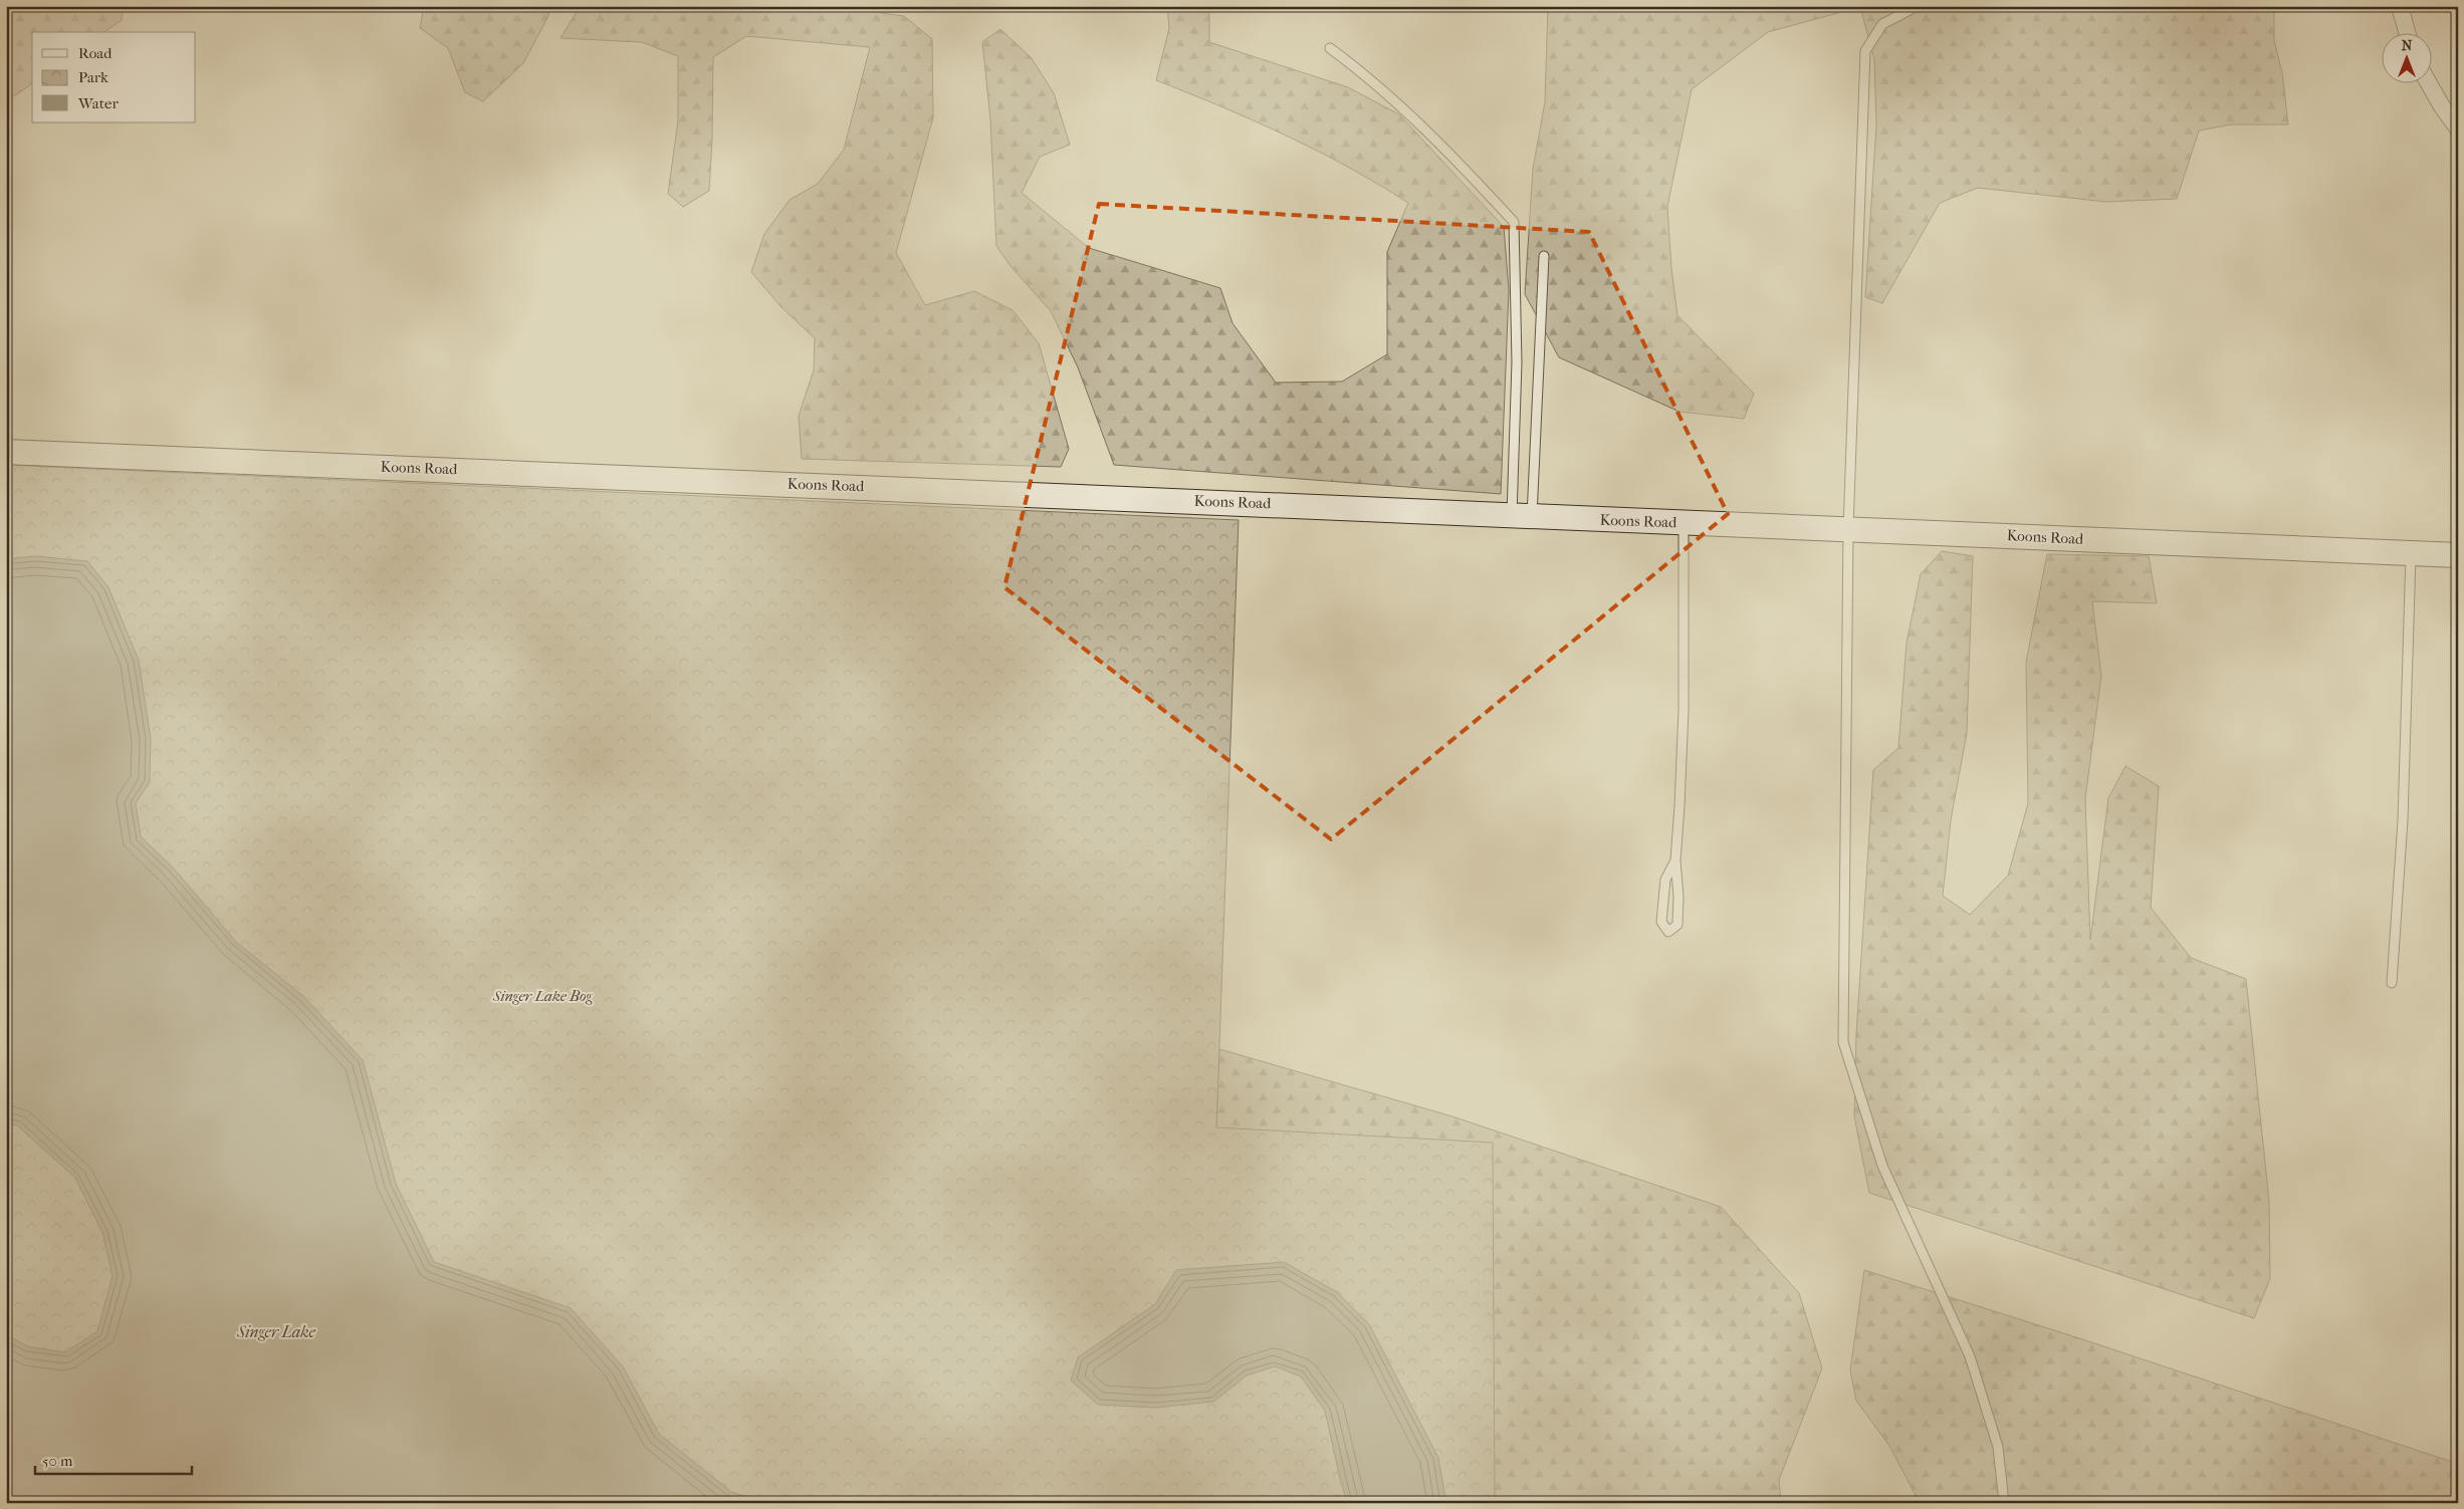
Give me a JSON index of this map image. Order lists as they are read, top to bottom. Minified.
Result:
{"streets":{"street":["Koons Road"]},"water":["Singer Lake"],"parks":["Singer Lake Bog"],"legend":["Road","Park","Water"],"scale_bar":"50 m","north":"top"}
